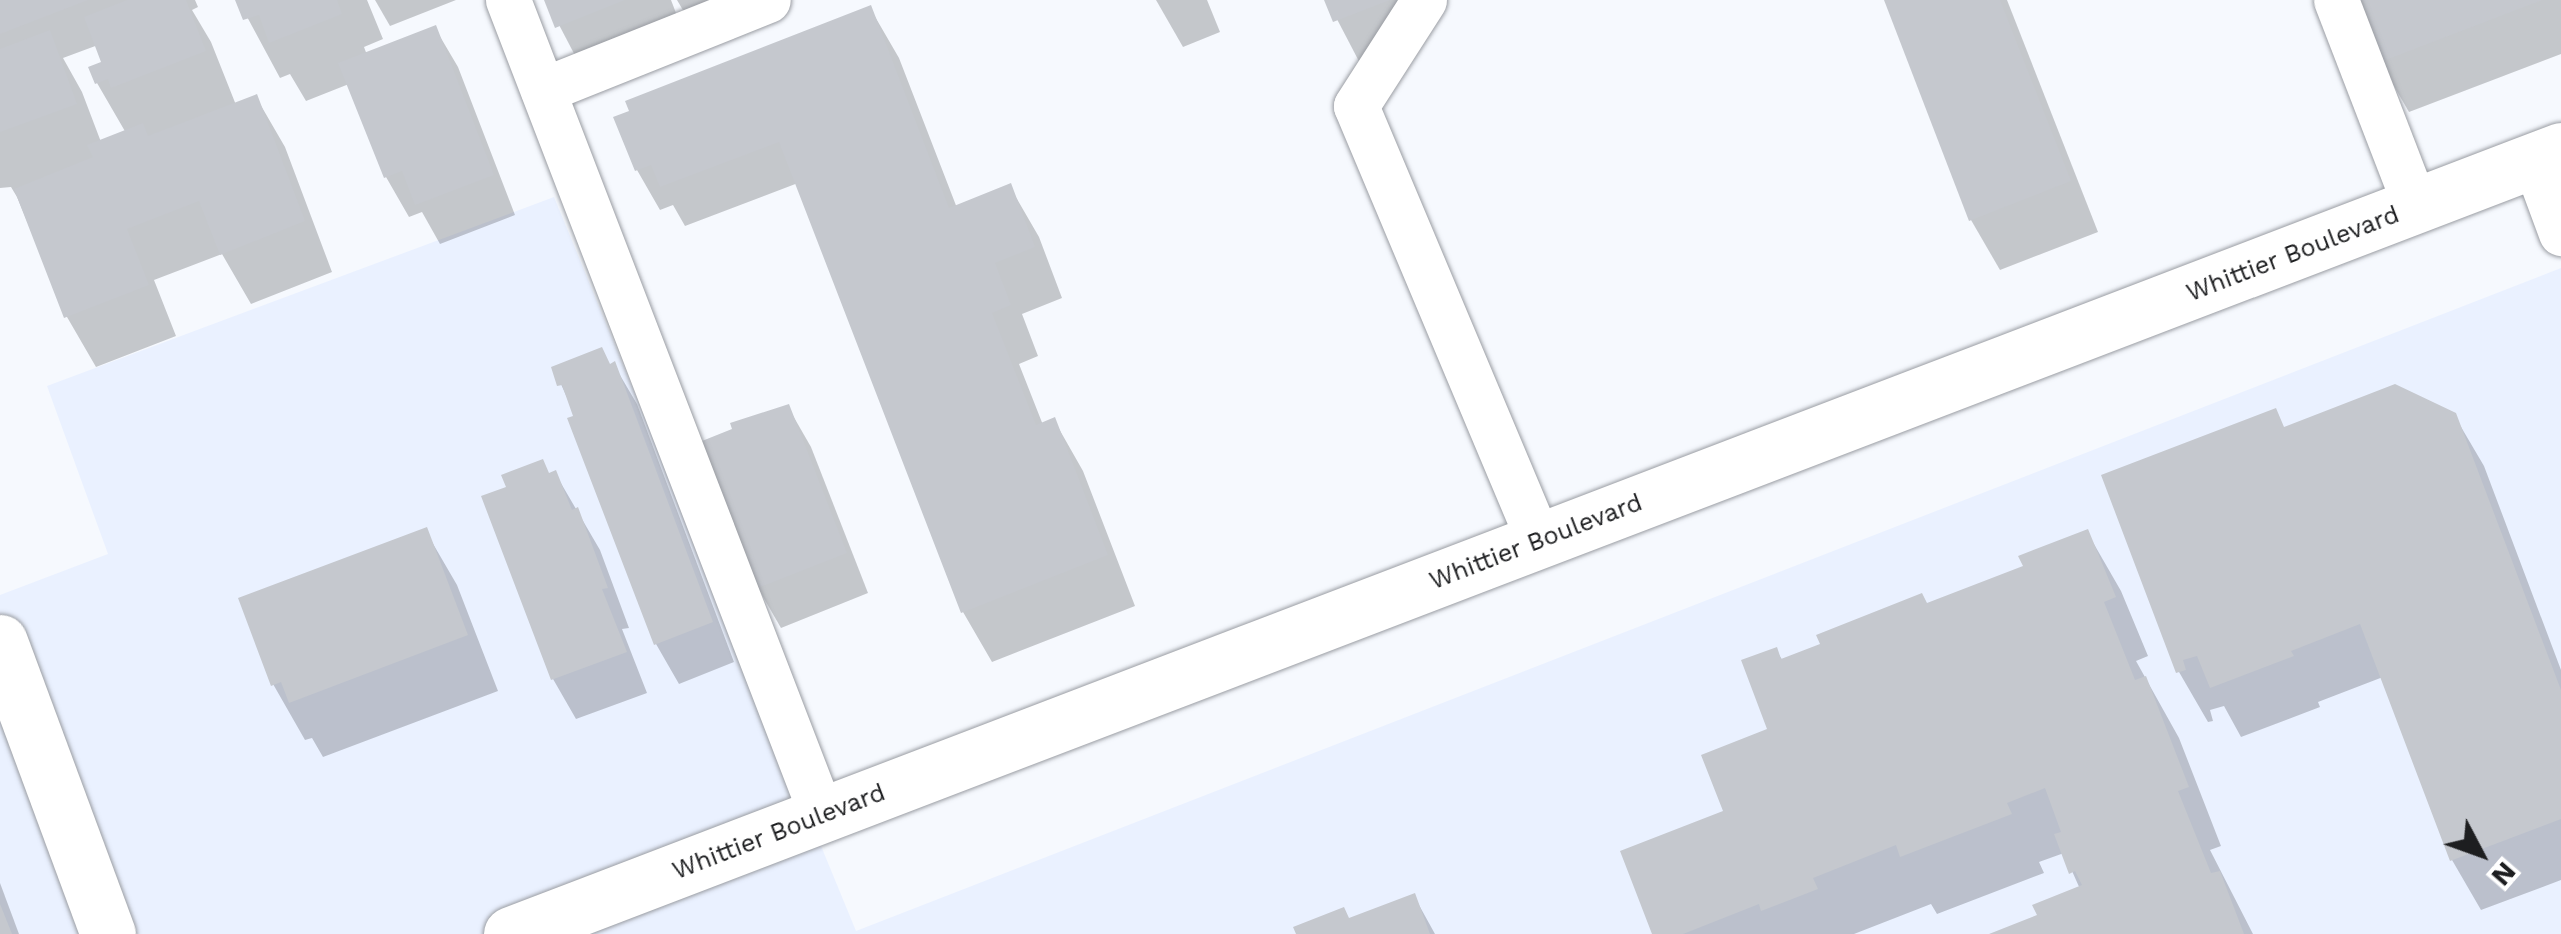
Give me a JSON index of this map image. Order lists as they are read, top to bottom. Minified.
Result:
{"streets":{"main road":["Whittier Boulevard"]},"north":"bottom right"}
